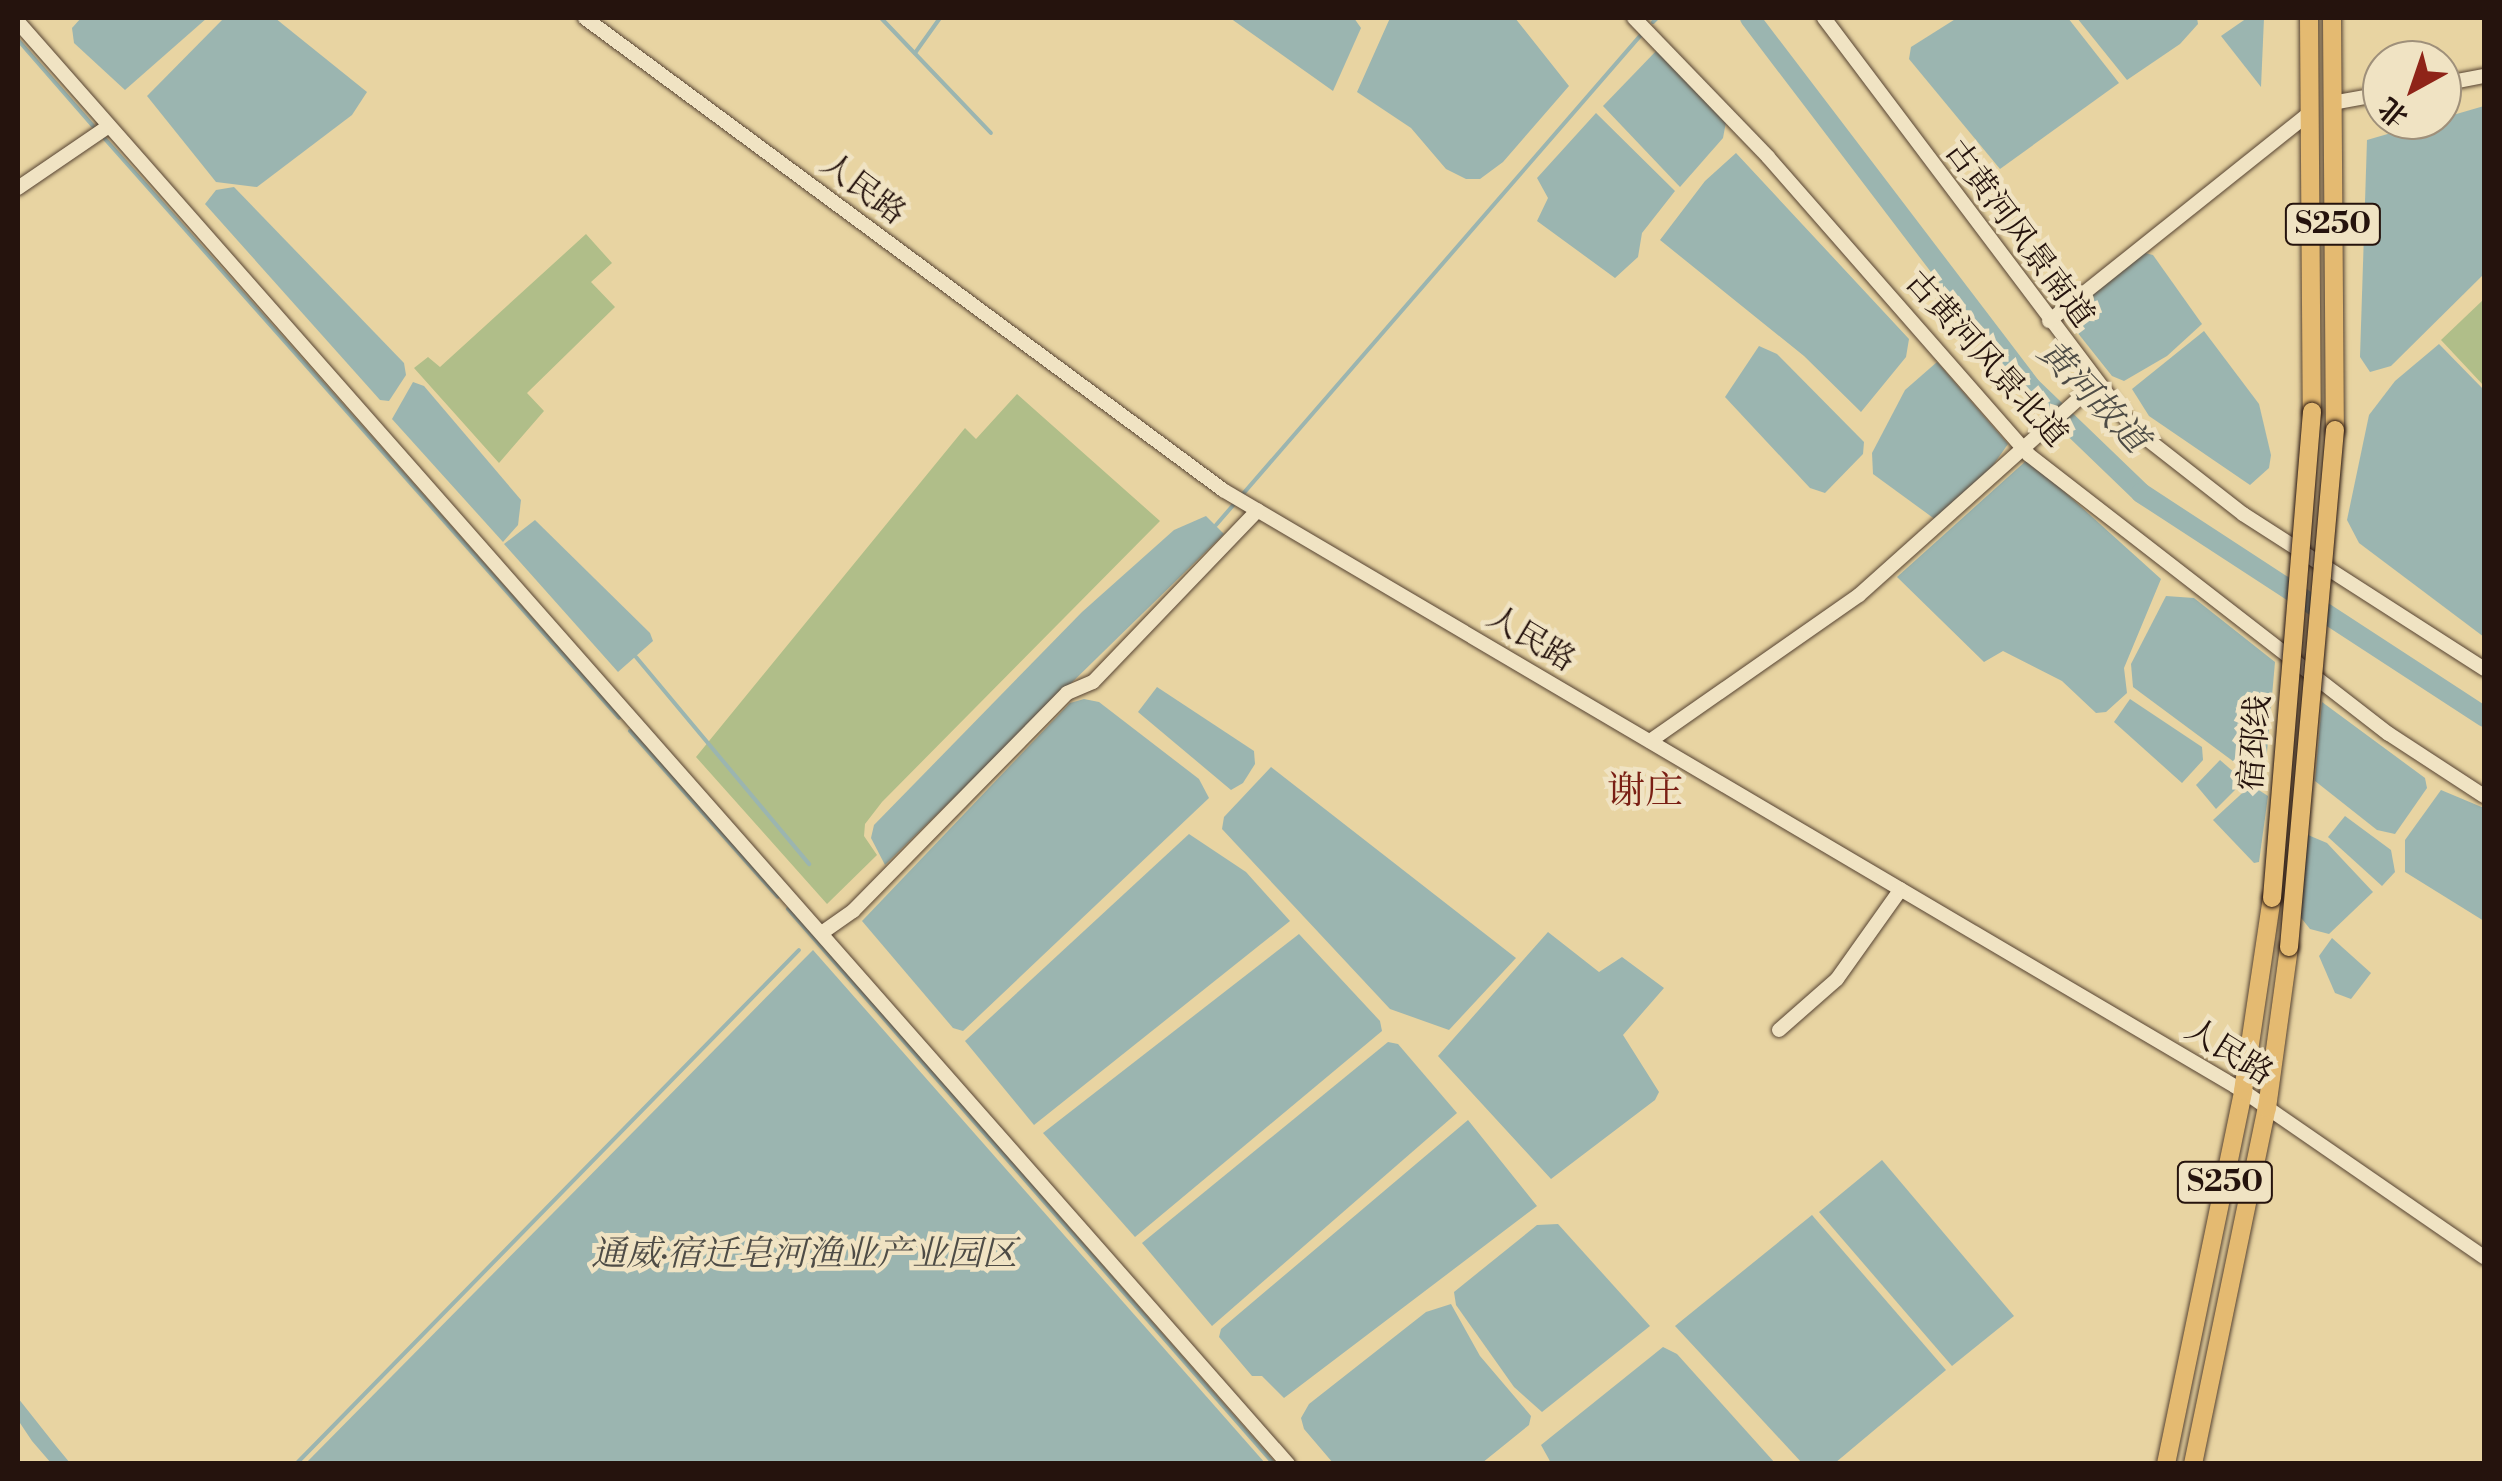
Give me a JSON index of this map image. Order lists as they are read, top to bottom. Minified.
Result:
{"streets":{"main road":["S250","宿邳线"],"street":["人民路","古黄河风景南道","古黄河风景北道"]},"crossings":[["人民路","宿邳线"]],"districts":["谢庄"],"water":["黄河故道","通威·宿迁皂河渔业产业园区"],"north":"bottom left"}
